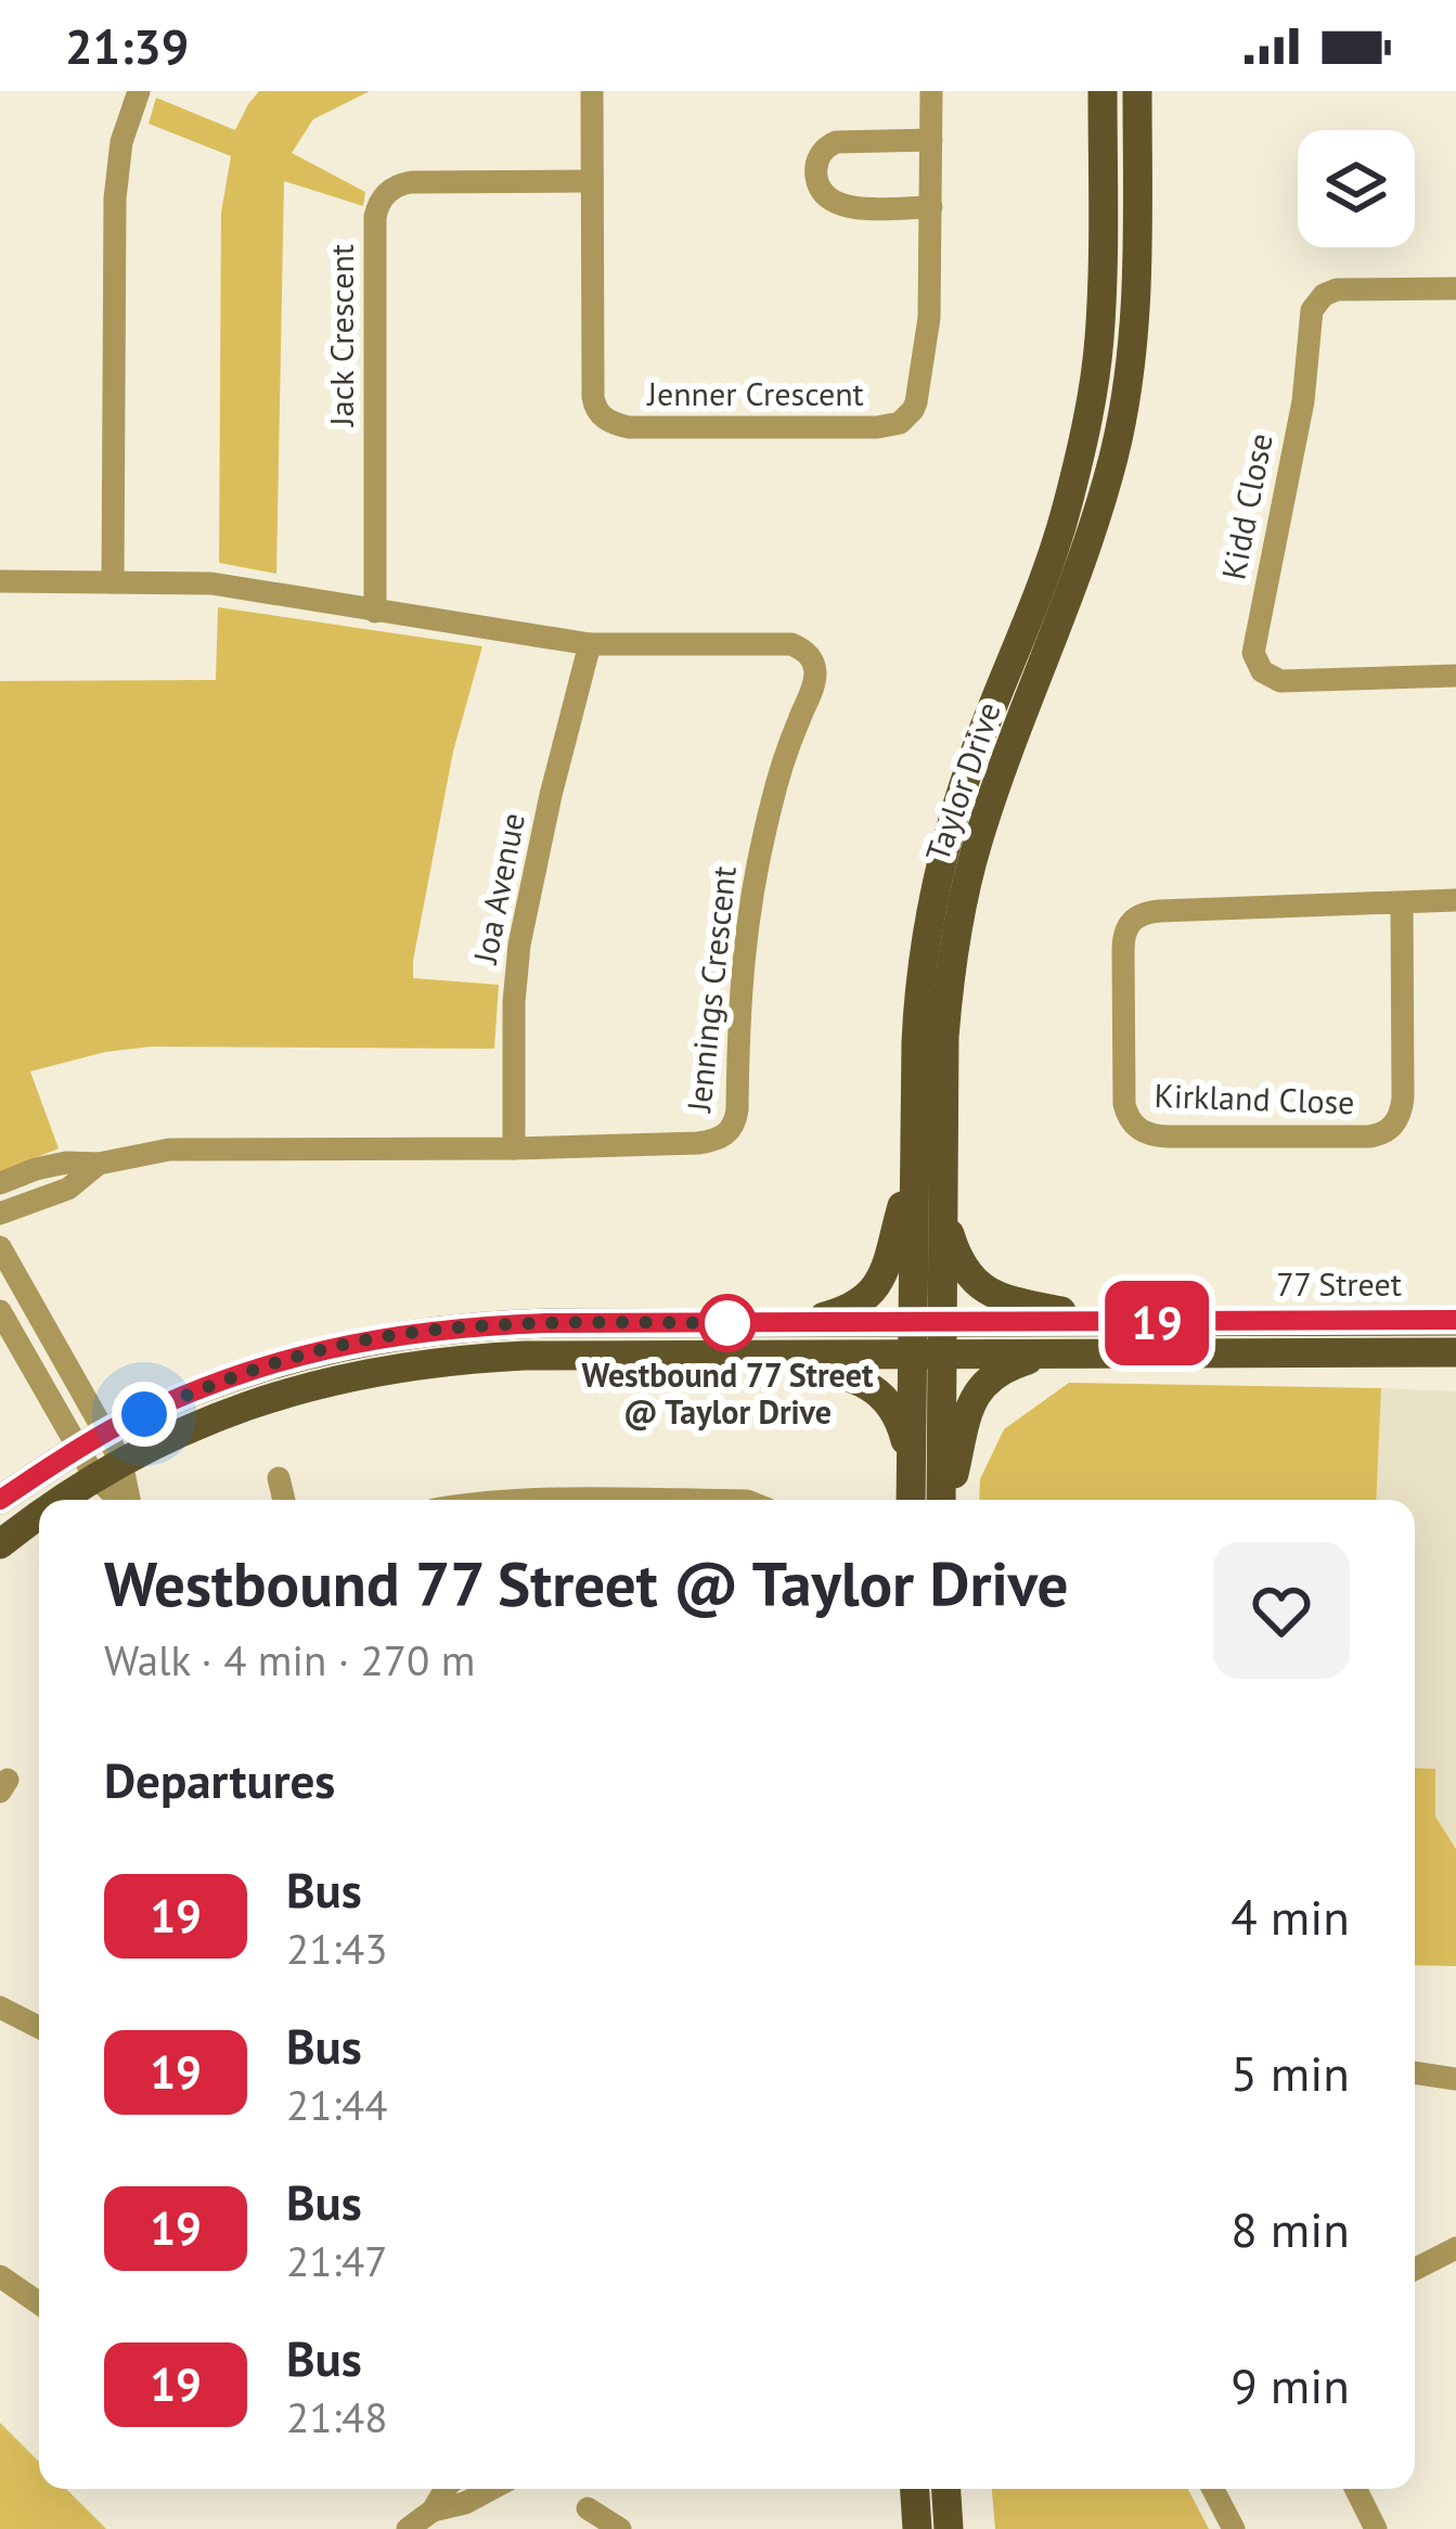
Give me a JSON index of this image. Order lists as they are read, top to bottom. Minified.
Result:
{"streets":{"main road":["Taylor Drive","77 Street"],"street":["Jack Crescent","Jenner Crescent","Kidd Close","Joa Avenue","Jennings Crescent","Kirkland Close"]},"crossings":[["Jack Crescent","Jenner Crescent"],["Jack Crescent","Jennings Crescent"],["Taylor Drive","77 Street"],["Joa Avenue","Jennings Crescent"]],"places":["Westbound 77 Street @ Taylor Drive"],"lines":["bus line 19"],"page":{"status":"21:39","on_map":"19","heading":[["Westbound 77 Street @ Taylor Drive","Walk · 4 min · 270 m"],"Departures"],"list":[{"mark":"19","name":"Bus","note":"21:43","value":"4 min"},{"mark":"19","name":"Bus","note":"21:44","value":"5 min"},{"mark":"19","name":"Bus","note":"21:47","value":"8 min"},{"mark":"19","name":"Bus","note":"21:48","value":"9 min"}]}}
